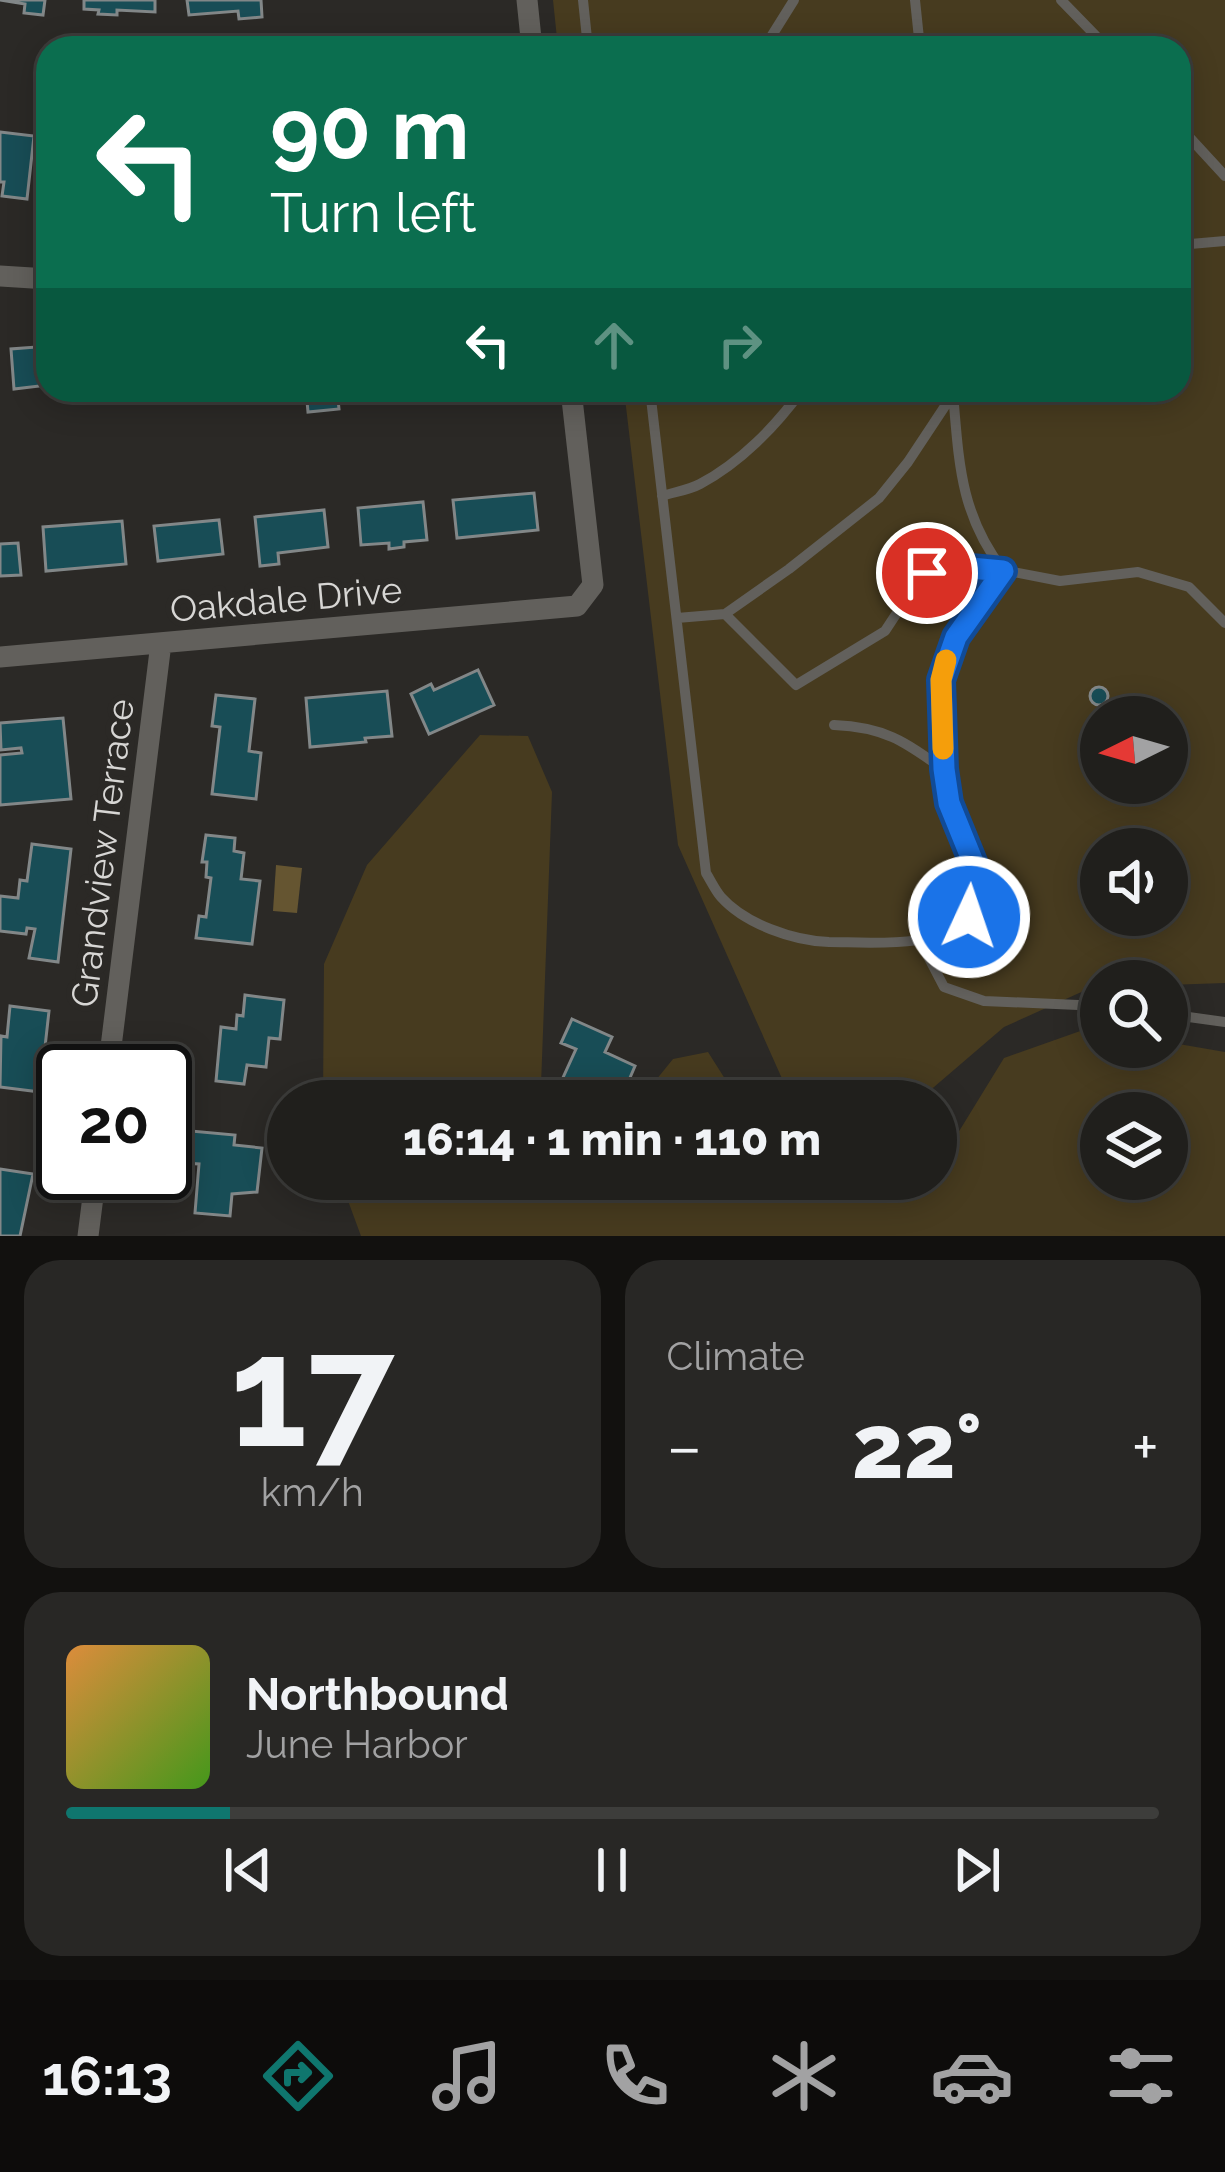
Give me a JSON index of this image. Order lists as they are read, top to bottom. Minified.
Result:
{"streets":{"street":["Oakdale Drive","Grandview Terrace"]},"crossings":[["Oakdale Drive","Grandview Terrace"]],"north":"left","page":{"turn":["90 m","Turn left"],"limit":"20","trip":"16:14 · 1 min · 110 m","tile":[["17","km/h"],"Climate"],"heat":["−","22°","+"],"song":["Northbound","June Harbor"],"tabs":"16:13"}}
